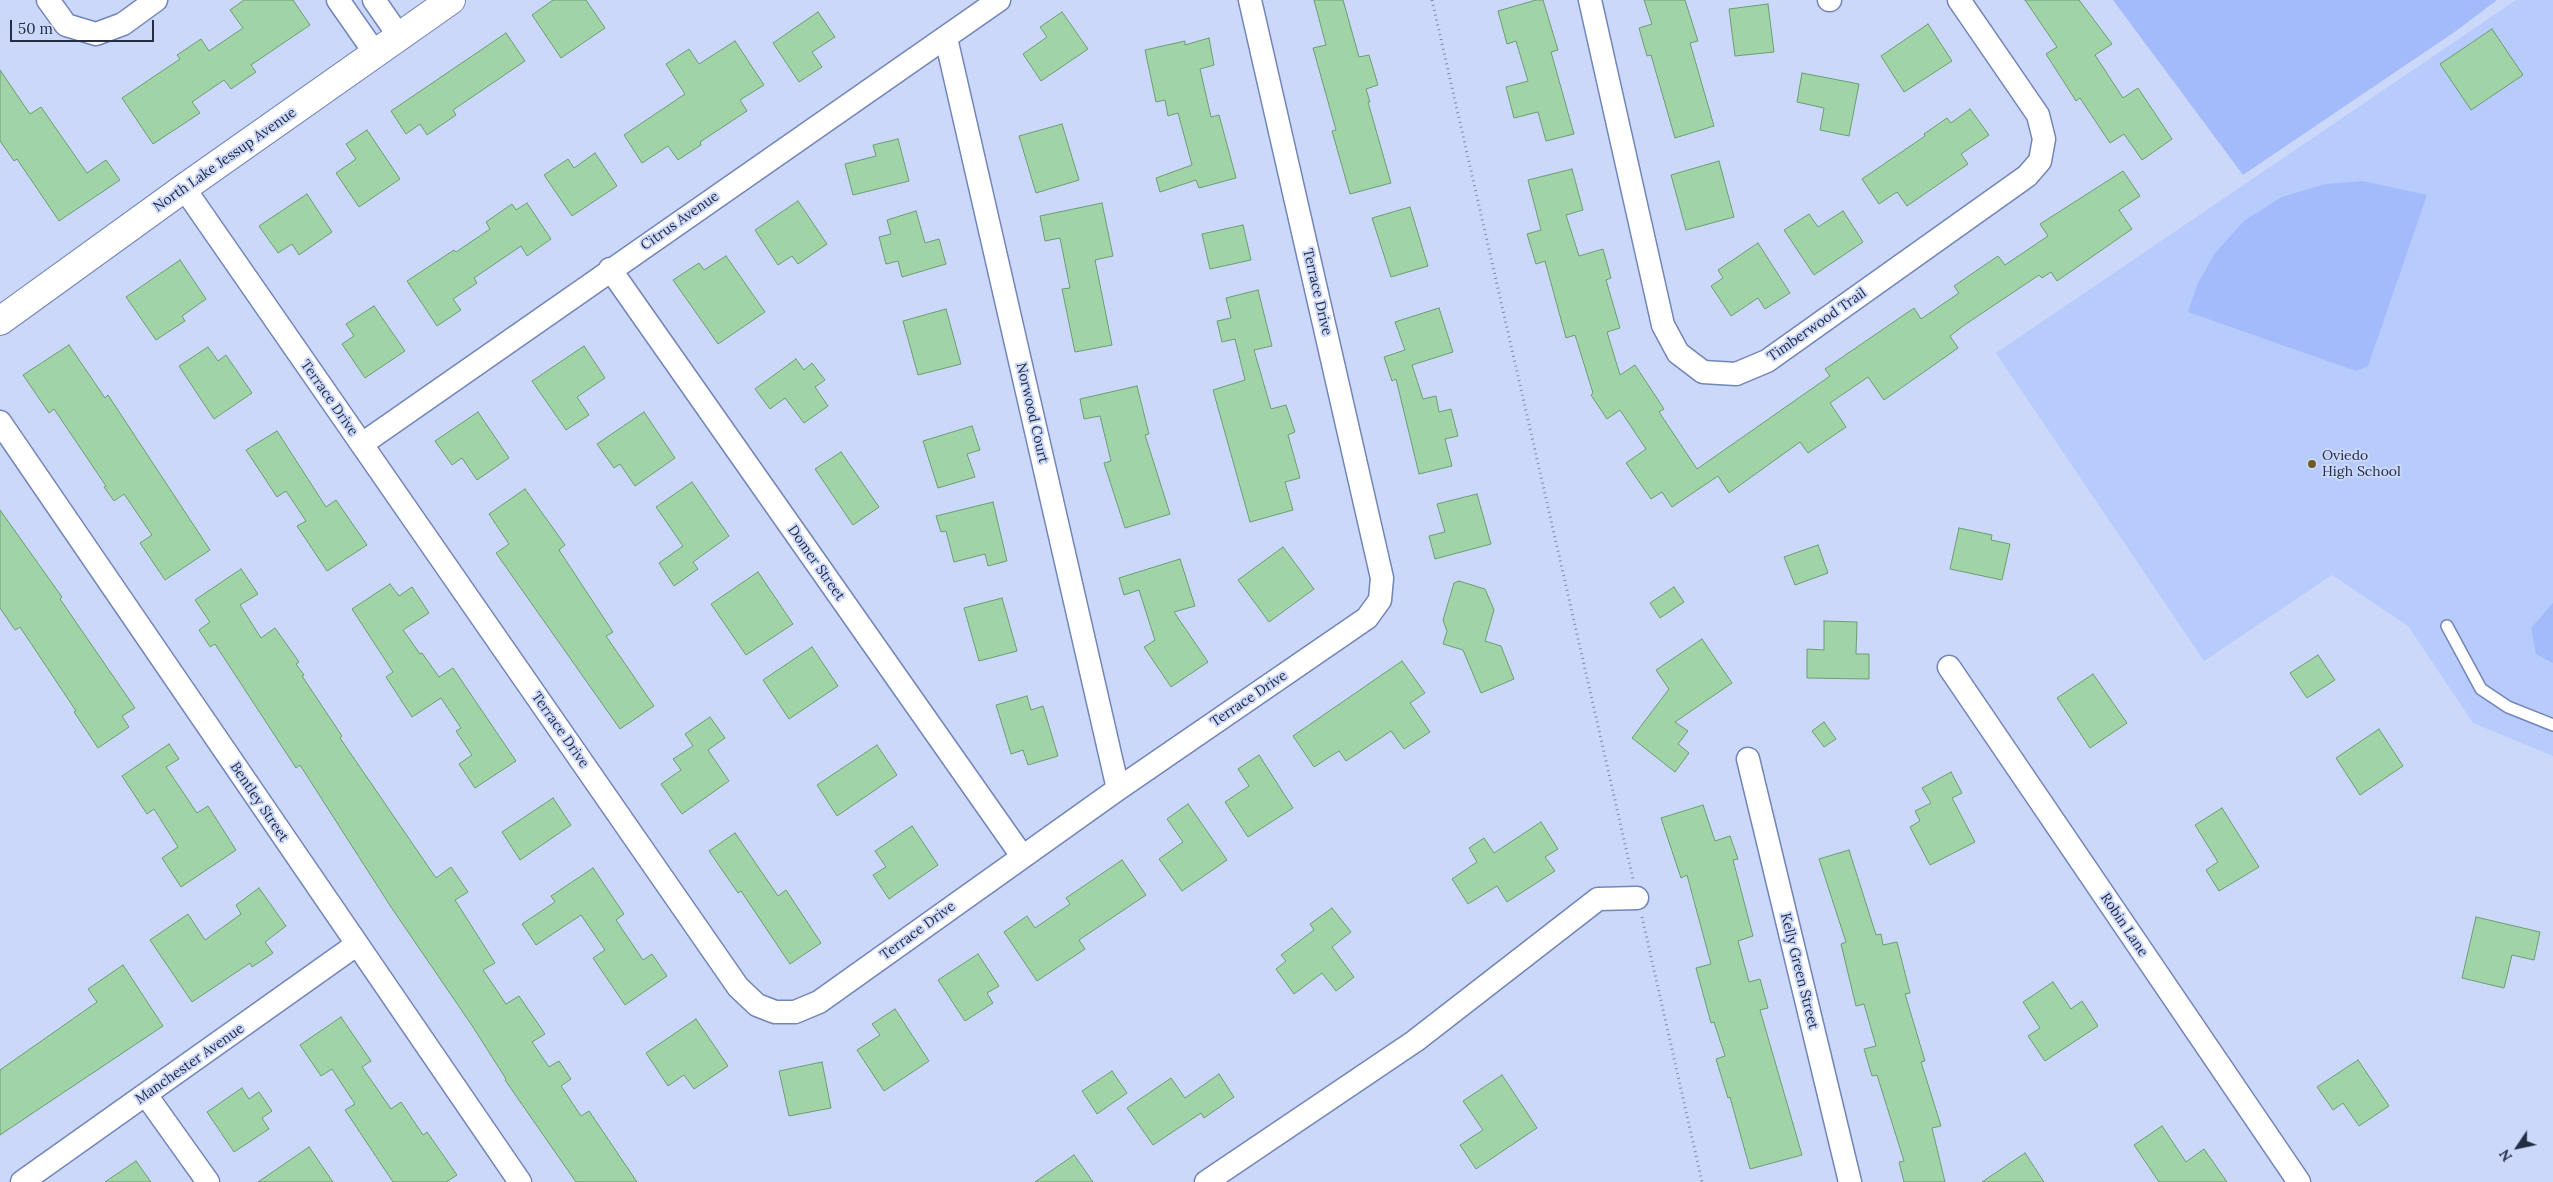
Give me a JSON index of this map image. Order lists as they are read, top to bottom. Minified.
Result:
{"streets":{"street":["North Lake Jessup Avenue","Citrus Avenue","Terrace Drive","Timberwood Trail","Norwood Court","Domer Street","Bentley Street","Robin Lane","Kelly Green Street","Manchester Avenue"]},"crossings":[["North Lake Jessup Avenue","Terrace Drive"],["Citrus Avenue","Terrace Drive"],["Citrus Avenue","Norwood Court"],["Citrus Avenue","Domer Street"],["Terrace Drive","Norwood Court"],["Terrace Drive","Domer Street"],["Bentley Street","Manchester Avenue"]],"places":["Oviedo High School"],"scale_bar":"50 m","north":"bottom left"}
